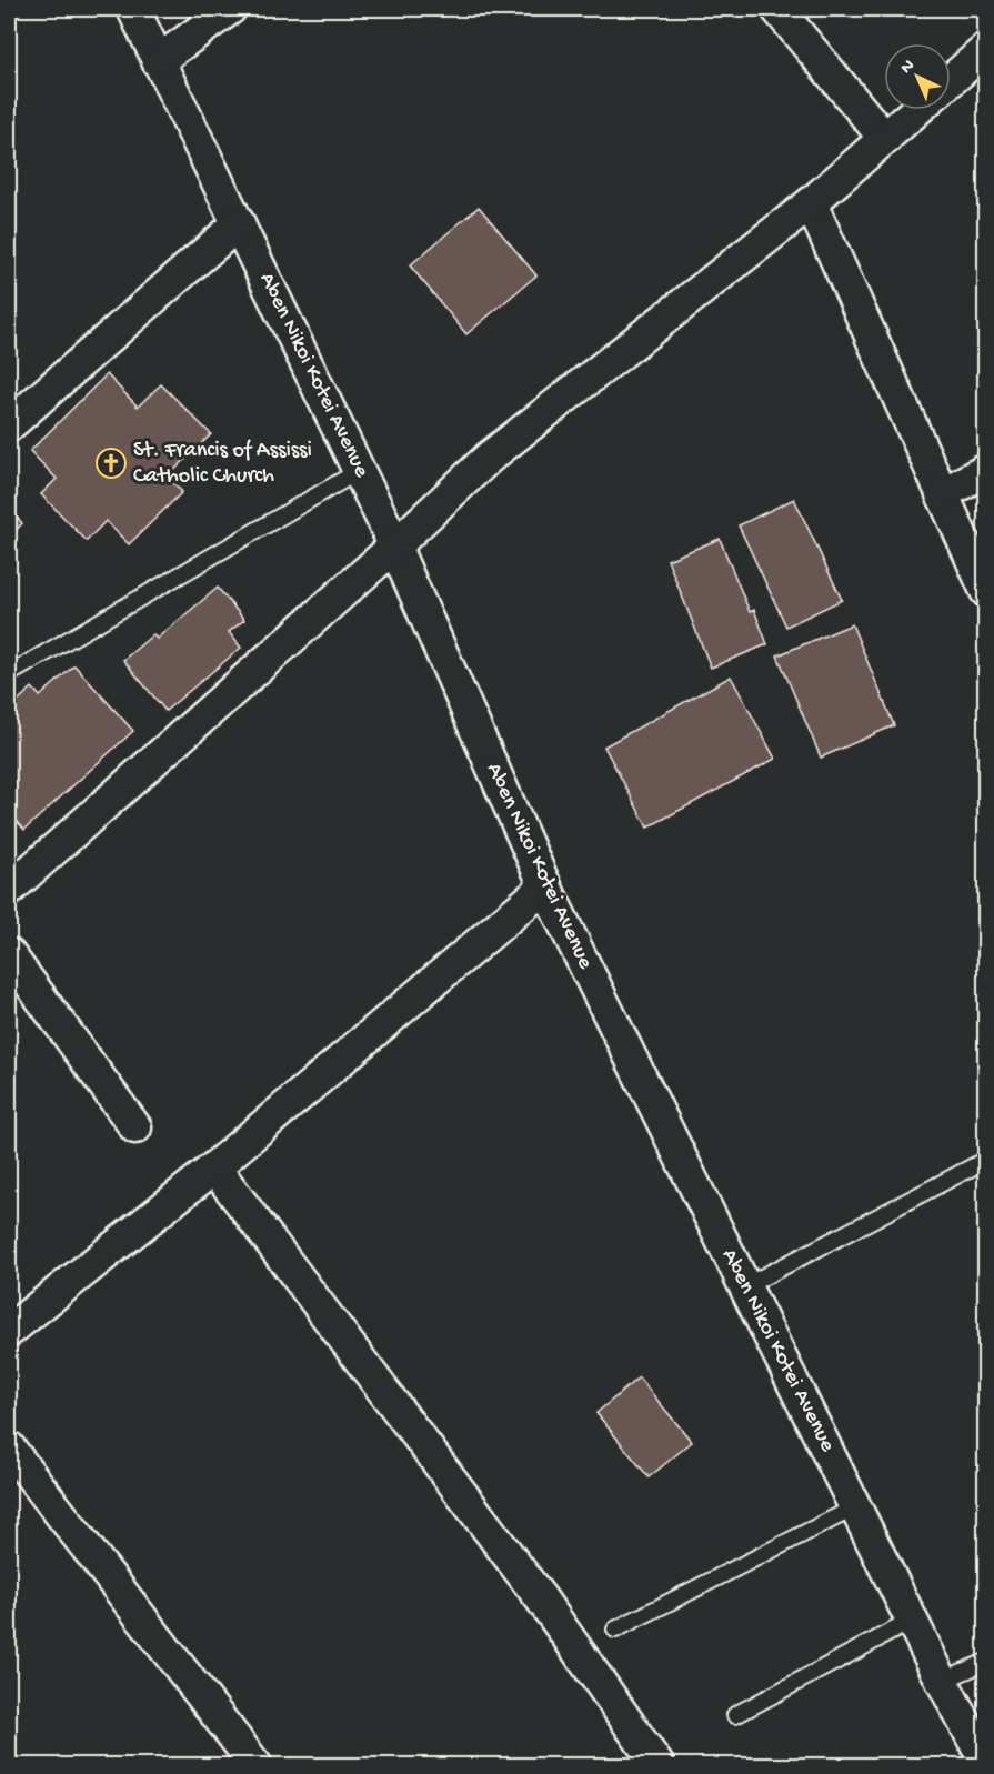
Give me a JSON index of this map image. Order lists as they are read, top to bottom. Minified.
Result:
{"streets":{"street":["Aben Nikoi Kotei Avenue"]},"places":{"church":["St. Francis of Assissi Catholic Church"]},"north":"top left"}
